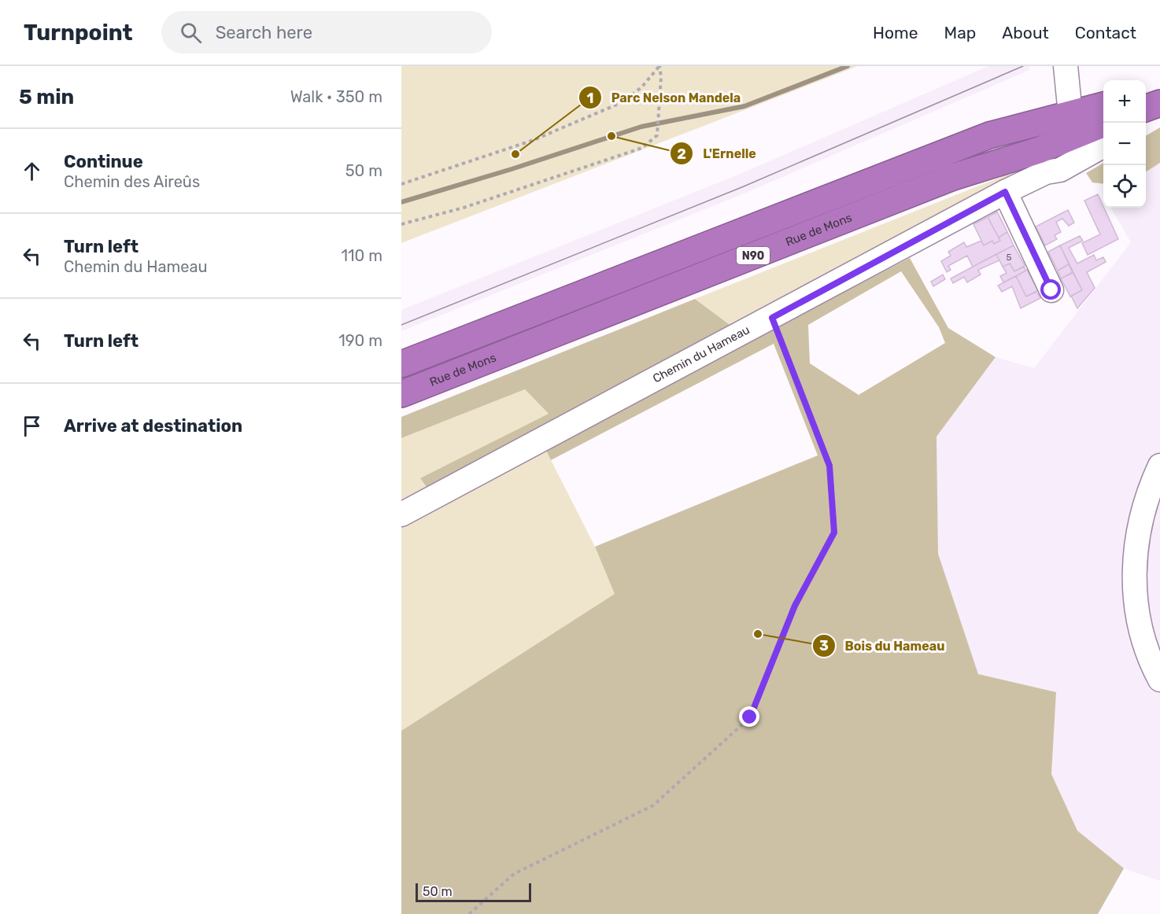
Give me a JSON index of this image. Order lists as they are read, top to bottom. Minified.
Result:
{"streets":{"highway":["Rue de Mons","N90"],"street":["Chemin du Hameau"]},"places":["L'Ernelle","Parc Nelson Mandela","Bois du Hameau"],"house_numbers":["5"],"scale_bar":"50 m","page":{"header":"Turnpoint","search":"Search here","nav":["Home","Map","About","Contact"],"heading":["5 min","Walk · 350 m"],"map_buttons":["+","−"],"list":[["Continue","Chemin des Aireûs","50 m"],["Turn left","Chemin du Hameau","110 m"],["Turn left","190 m"],"Arrive at destination"],"scale":"50 m"}}
